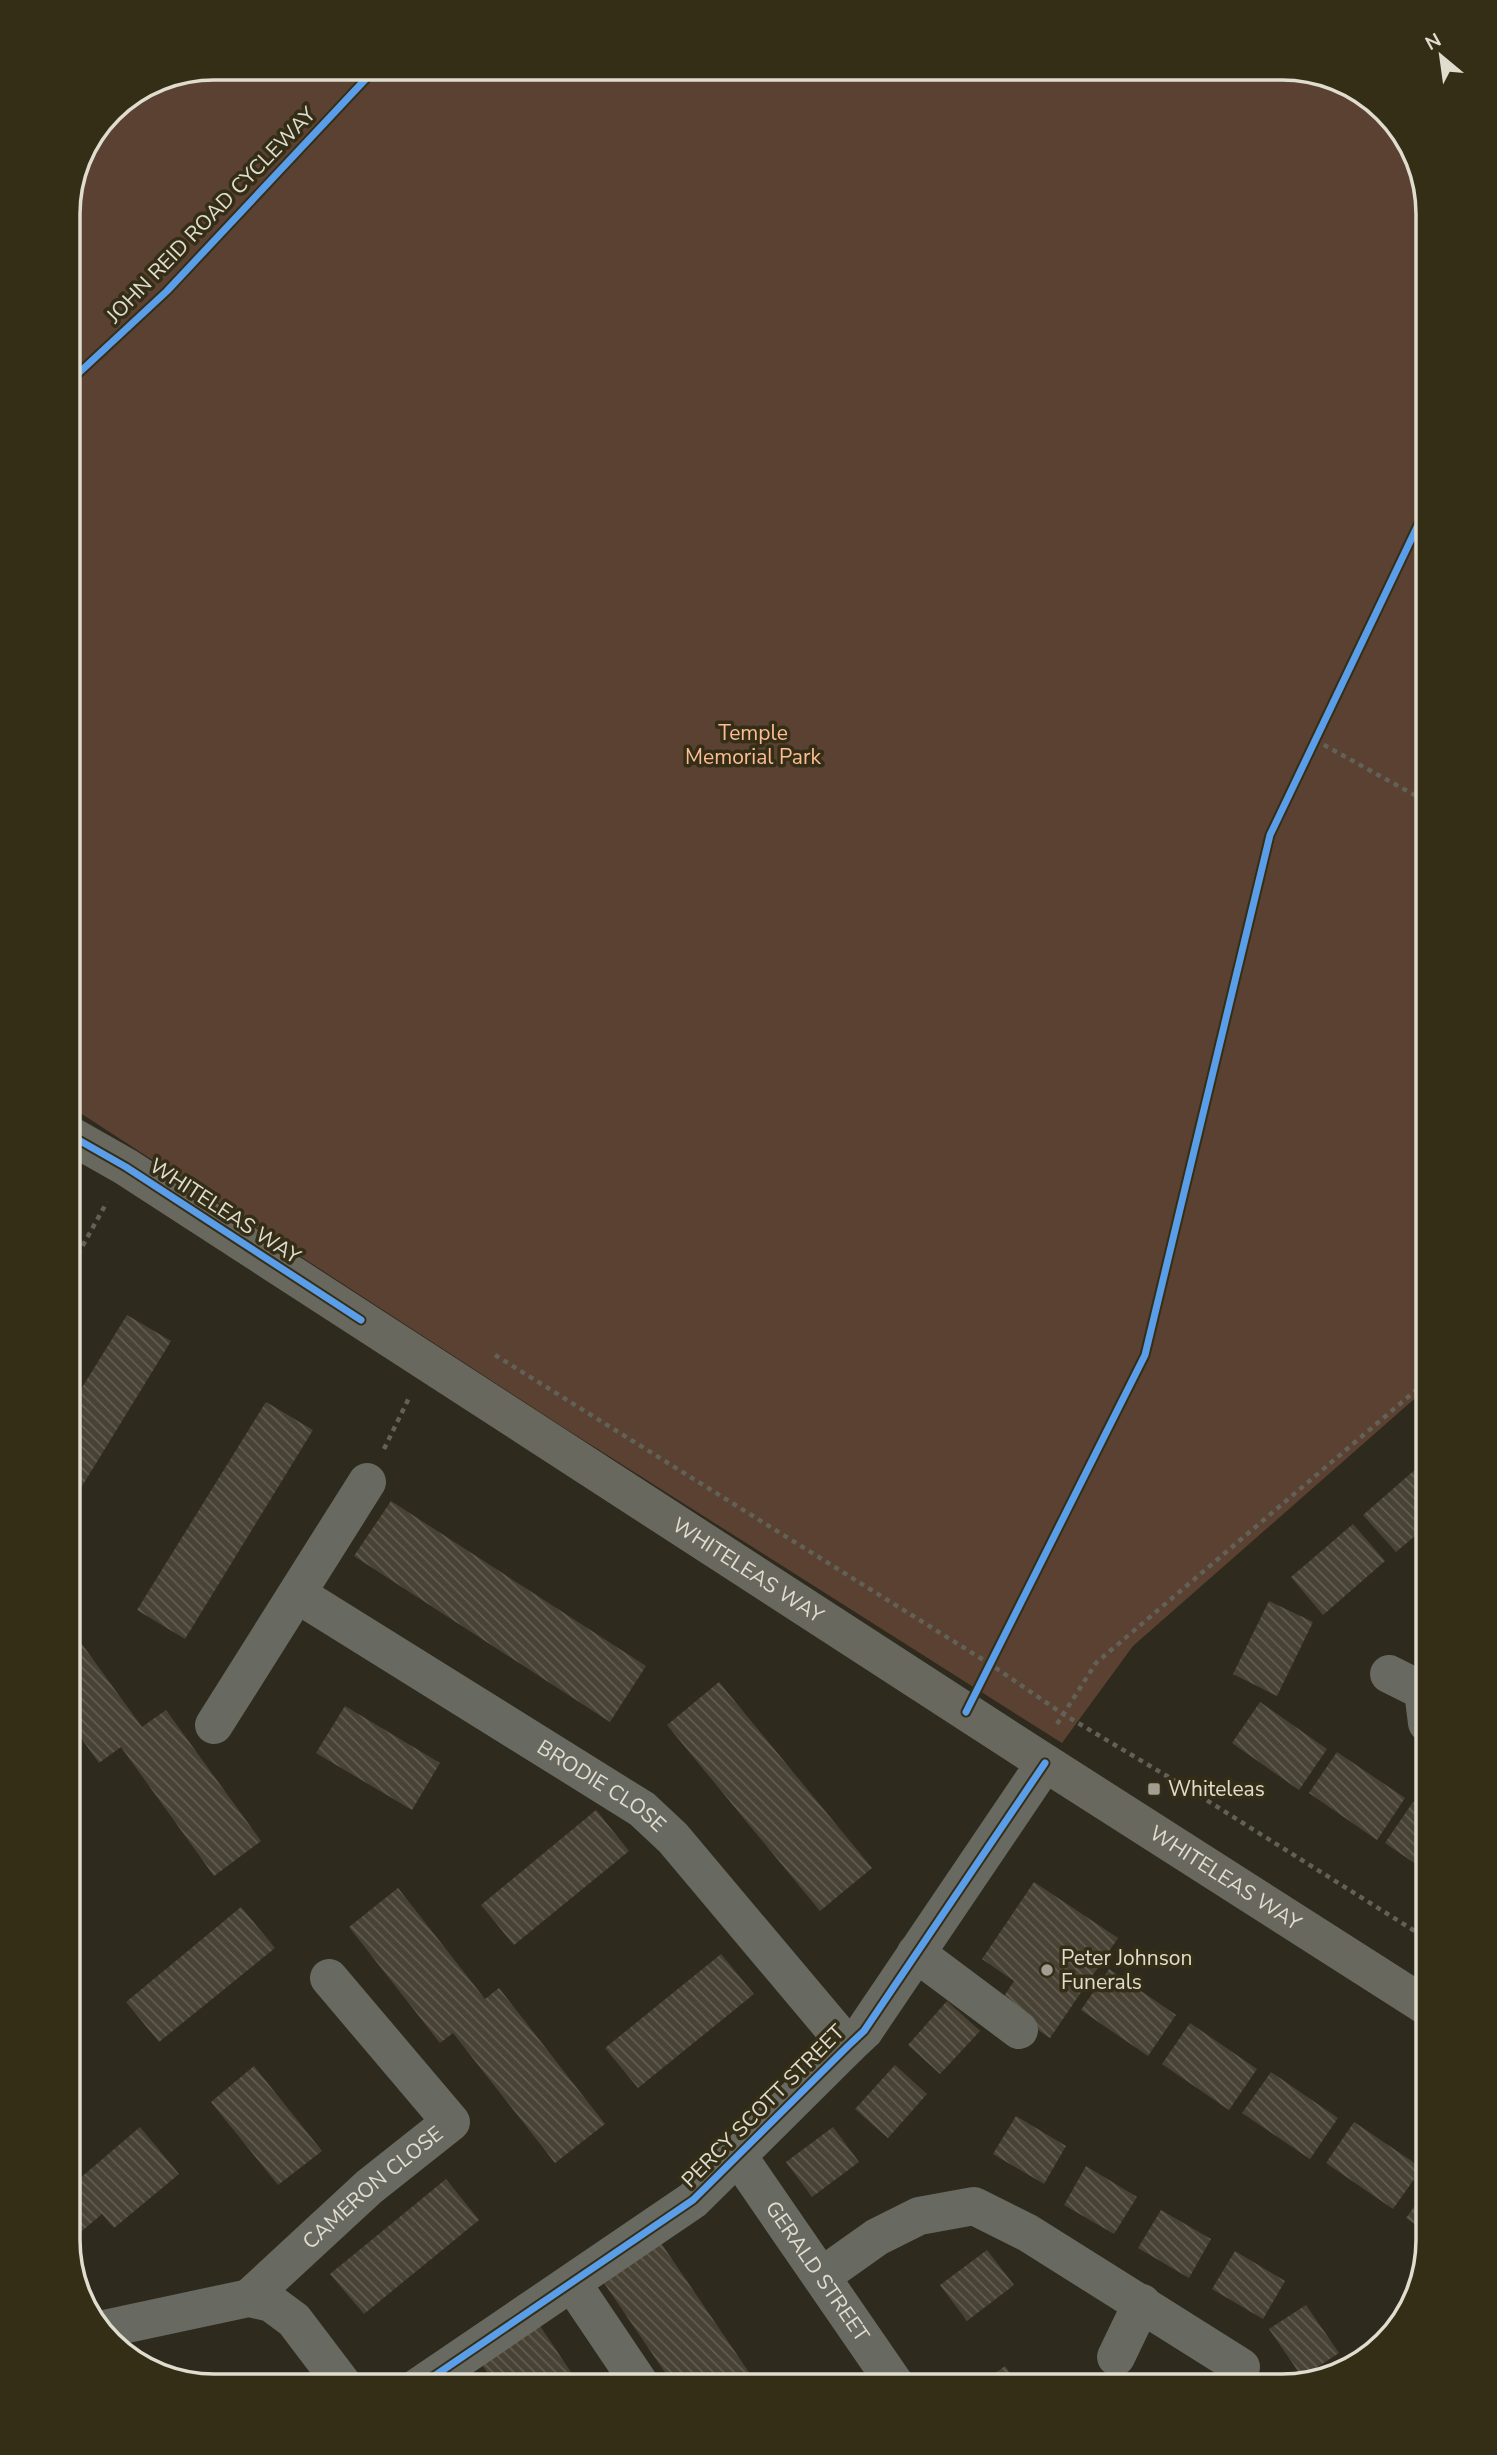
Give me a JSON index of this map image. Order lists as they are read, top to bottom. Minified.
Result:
{"streets":{"main road":["WHITELEAS WAY"],"street":["BRODIE CLOSE","PERCY SCOTT STREET","CAMERON CLOSE","GERALD STREET"],"cycle path":["JOHN REID ROAD CYCLEWAY"]},"crossings":[["WHITELEAS WAY","PERCY SCOTT STREET"],["BRODIE CLOSE","PERCY SCOTT STREET"],["PERCY SCOTT STREET","GERALD STREET"]],"parks":["Temple Memorial Park"],"places":{"transit":["Whiteleas"],"other":["Peter Johnson Funerals"]},"north":"top left"}
